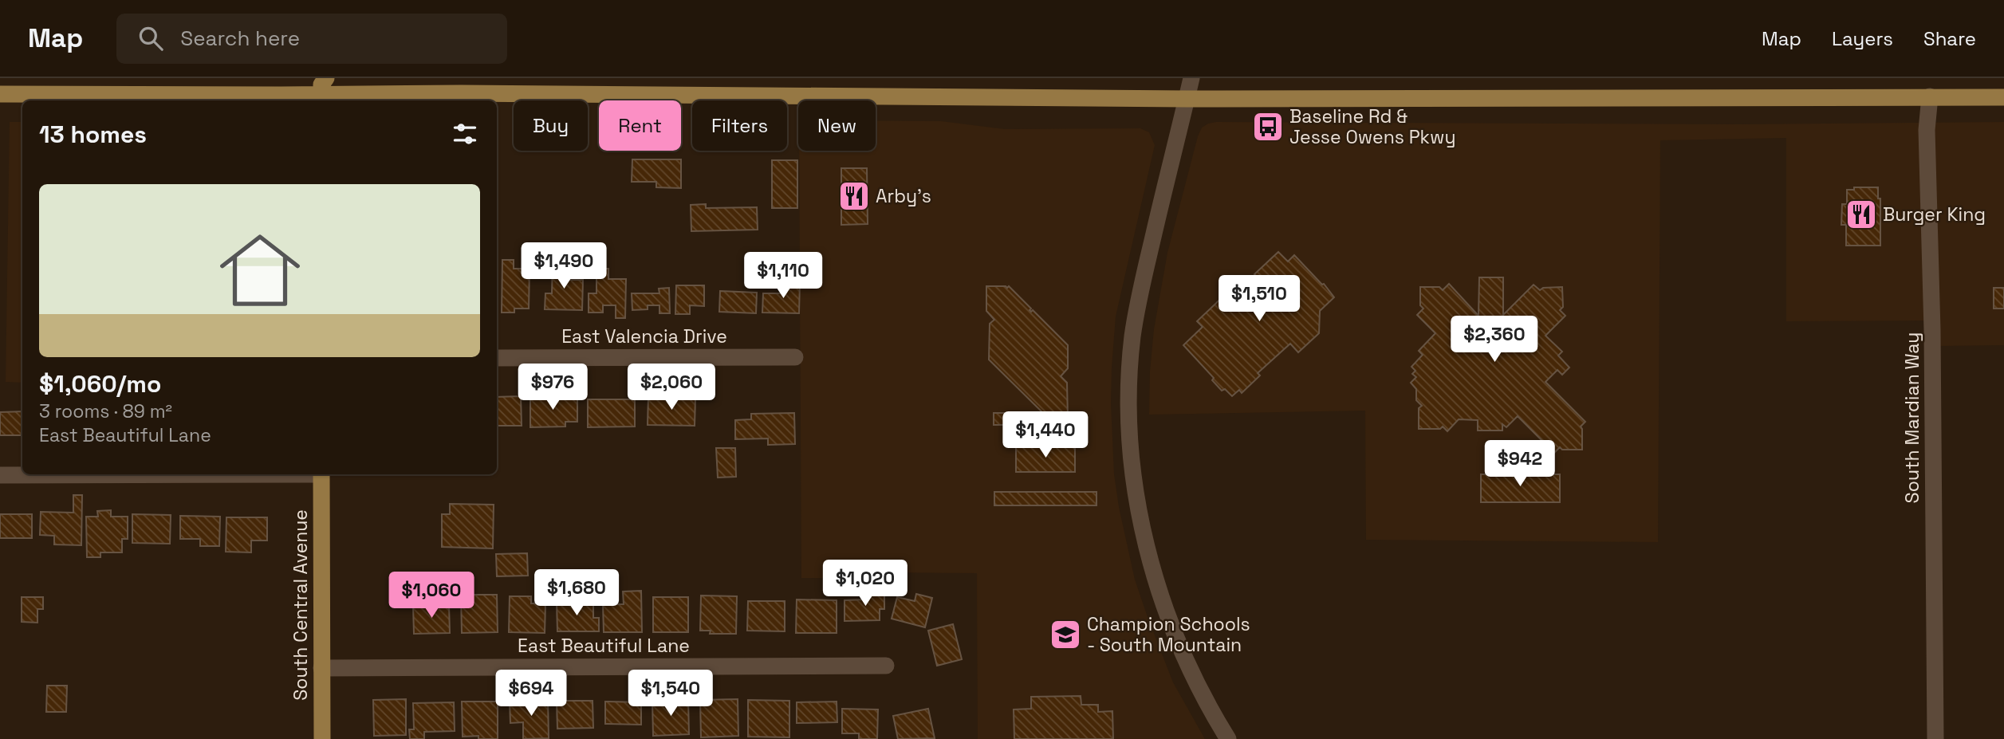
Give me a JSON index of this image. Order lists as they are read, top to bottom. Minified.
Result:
{"streets":{"main road":["South Central Avenue"],"street":["East Valencia Drive","South Mardian Way","East Beautiful Lane"]},"crossings":[["South Central Avenue","East Beautiful Lane"]],"places":{"bus stop":["Baseline Rd & Jesse Owens Pkwy"],"restaurant":["Arby's","Burger King"],"school or university":["Champion Schools - South Mountain"]},"page":{"header":"Map","search":"Search here","nav":["Map","Layers","Share"],"chip":["Buy","Rent","Filters","New"],"heading":"13 homes","list":[{"name":"$1,060/mo","note":"3 rooms · 89 m² · East Beautiful Lane"}],"price":["$1,490","$1,110","$1,510","$2,360","$976","$2,060","$1,440","$942","$1,020","$1,680","$1,060","$694","$1,540"]}}
